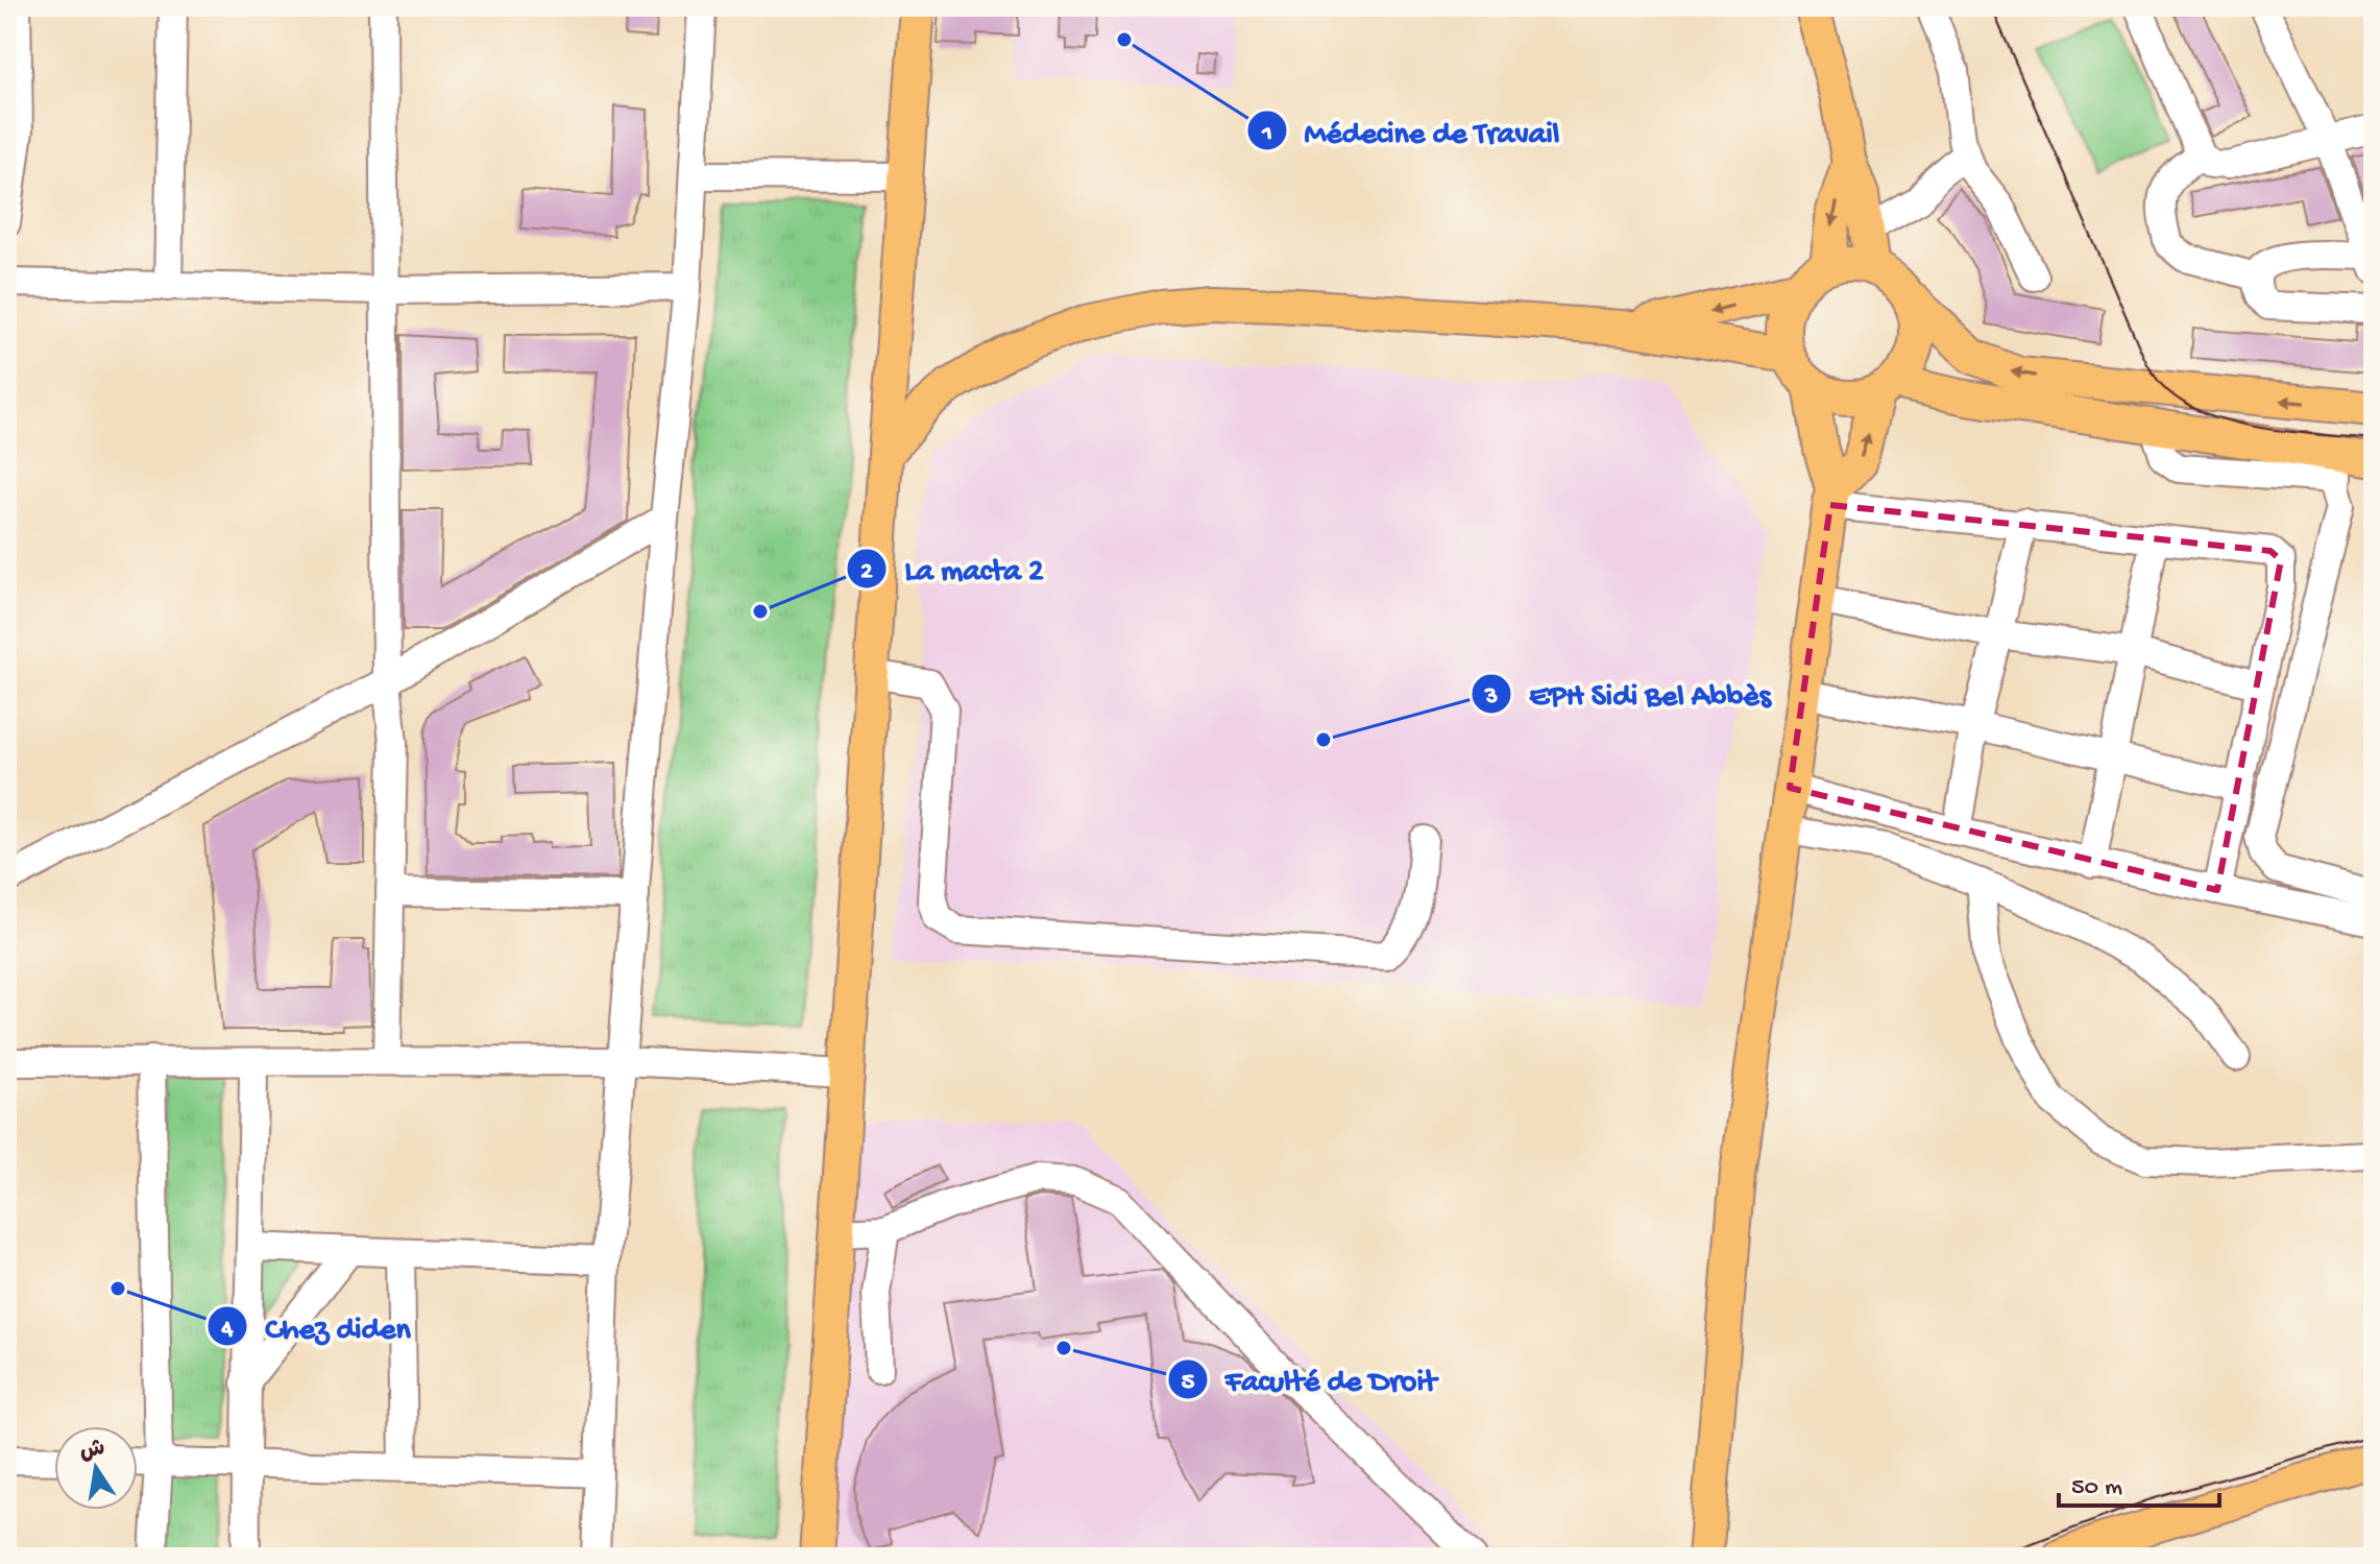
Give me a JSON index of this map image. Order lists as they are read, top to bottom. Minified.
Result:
{"places":["Médecine de Travail","La macta 2","EPH Sidi Bel Abbès","Chez diden","Faculté de Droit"],"scale_bar":"50 m","north":"top"}
